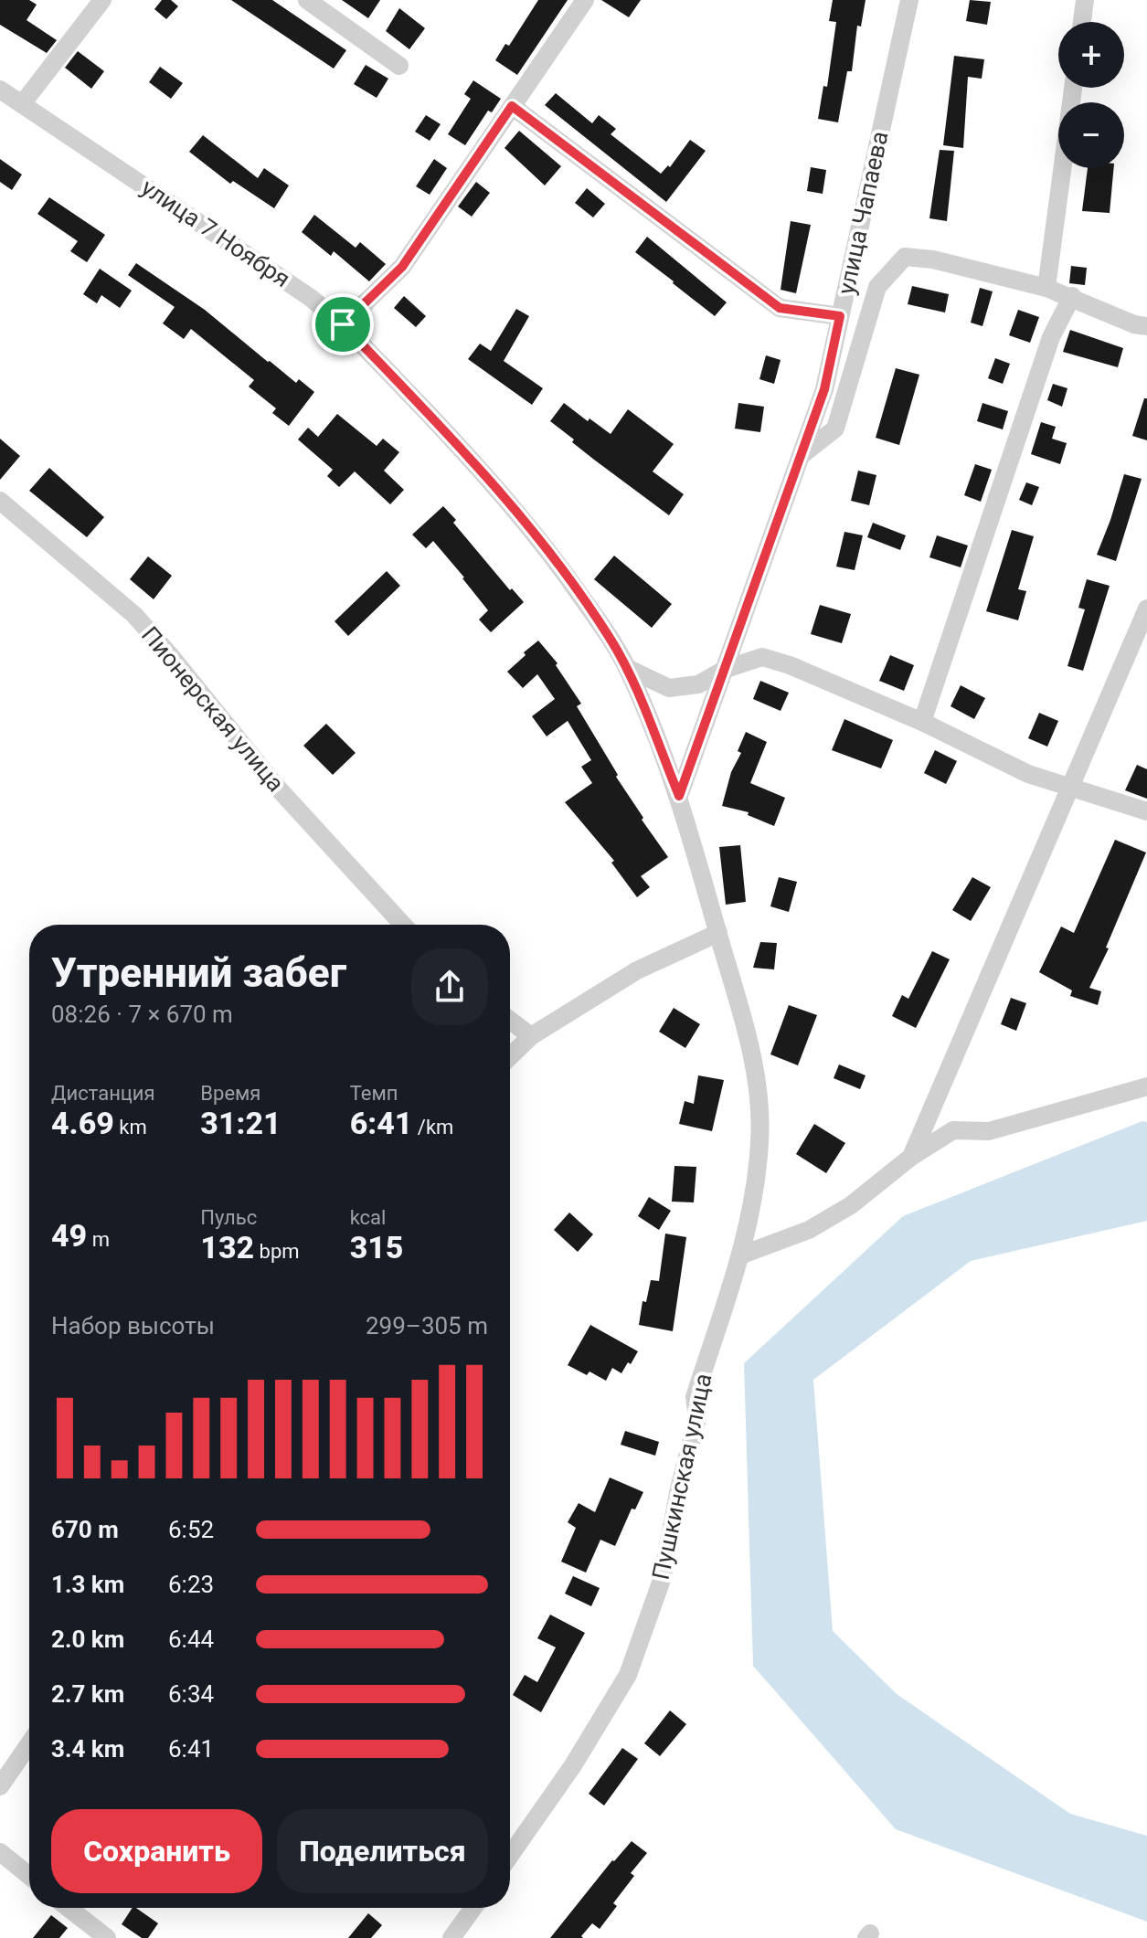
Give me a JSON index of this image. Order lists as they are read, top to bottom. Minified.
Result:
{"streets":{"street":["улица Чапаева","улица 7 Ноября","Пионерская улица","Пушкинская улица"]},"crossings":[["улица Чапаева","улица 7 Ноября"],["улица Чапаева","Пушкинская улица"],["улица 7 Ноября","Пушкинская улица"]],"page":{"map_buttons":["+","−"],"heading":["Утренний забег","08:26 · 7 × 670 m"],"stats":[["Дистанция","4.69 km"],["Время","31:21"],["Темп","6:41 /km"],["49 m"],["Пульс","132 bpm"],["kcal","315"]],"chart":["Набор высоты","299–305 m"],"list":[{"name":"670 m","note":"6:52"},{"name":"1.3 km","note":"6:23"},{"name":"2.0 km","note":"6:44"},{"name":"2.7 km","note":"6:34"},{"name":"3.4 km","note":"6:41"}],"buttons":["Сохранить","Поделиться"]}}
